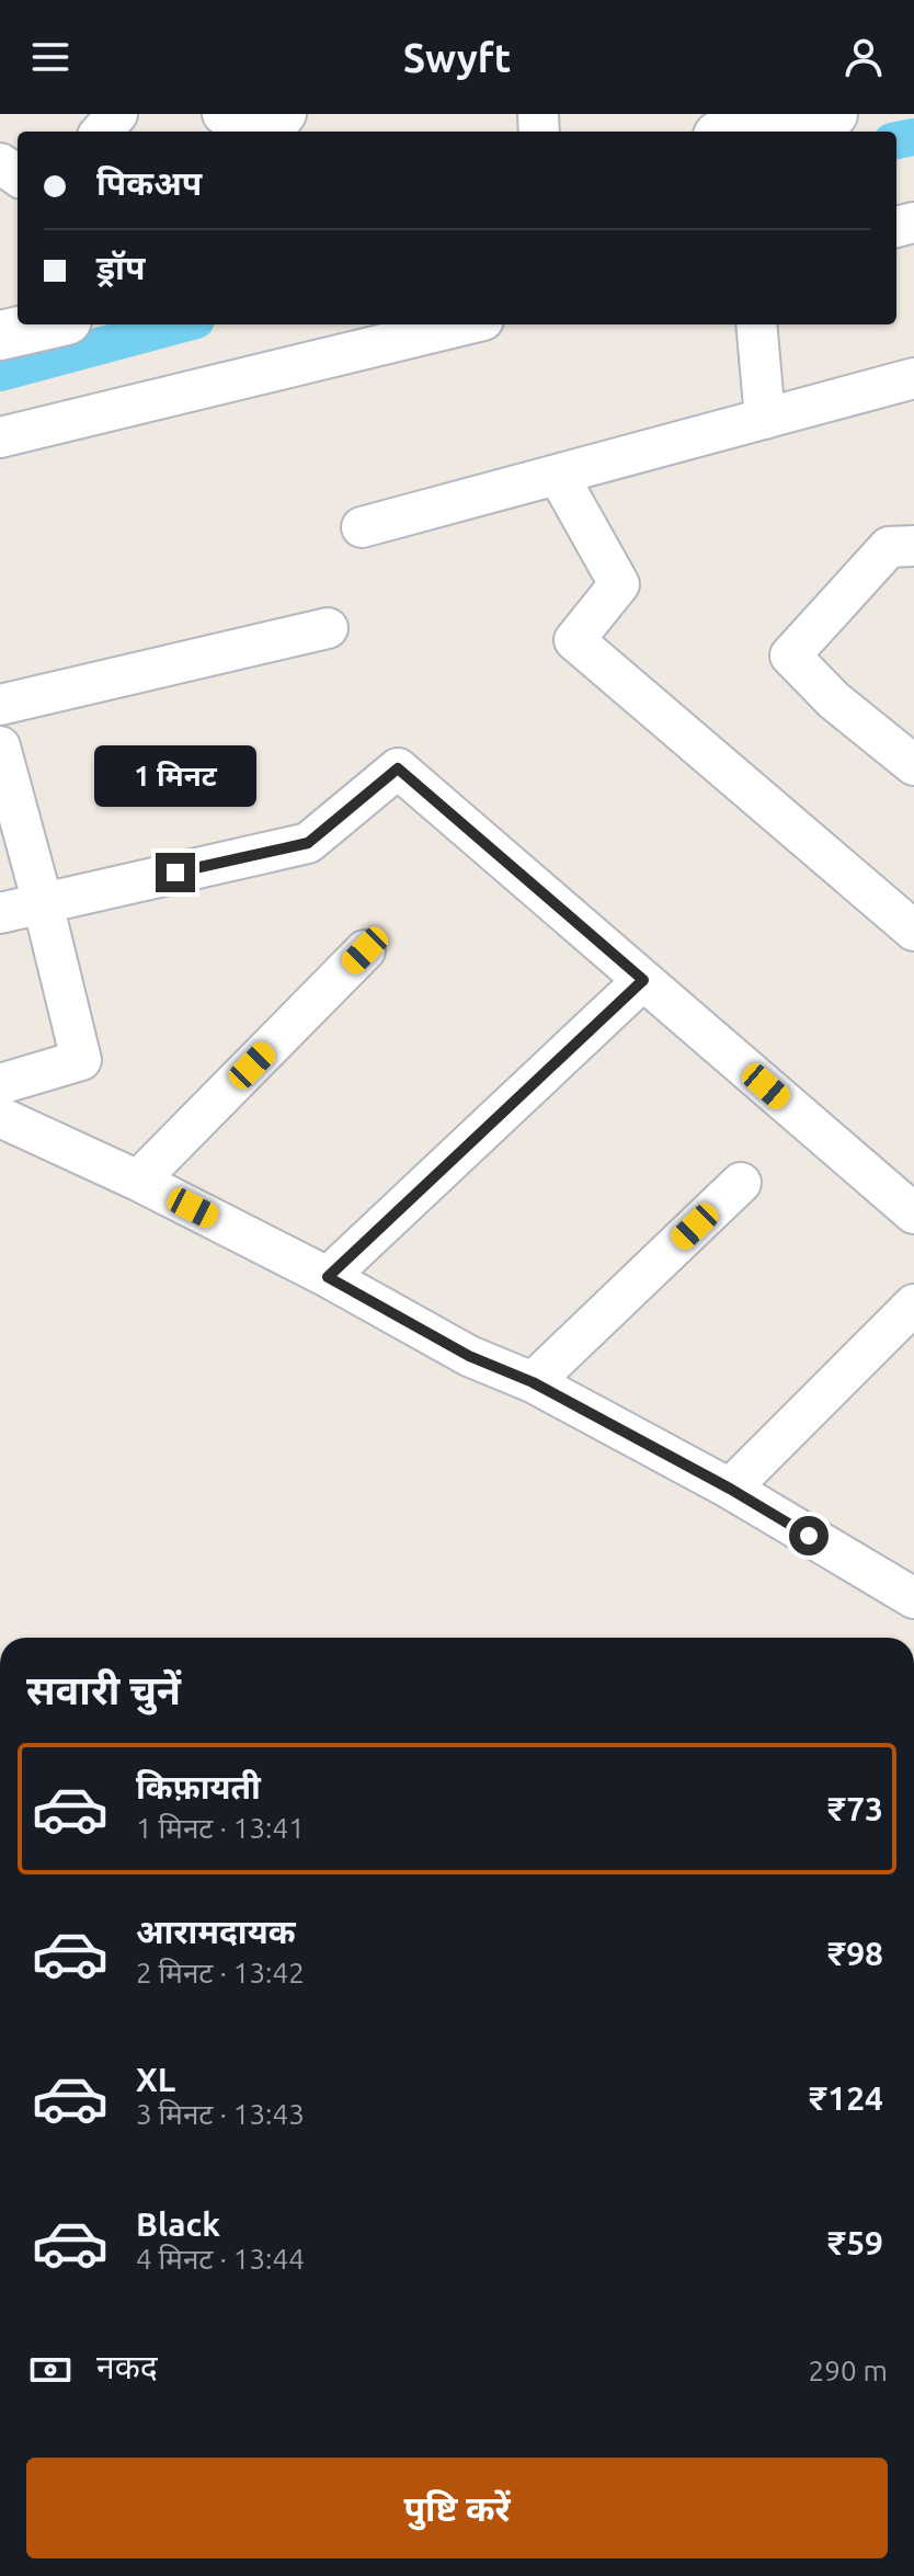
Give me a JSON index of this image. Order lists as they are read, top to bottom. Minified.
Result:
{"page":{"header":"Swyft","banner":["पिकअप","ड्रॉप"],"bubble":"1 मिनट","heading":"सवारी चुनें","list":[{"name":"किफ़ायती","note":"1 मिनट · 13:41","value":"₹73"},{"name":"आरामदायक","note":"2 मिनट · 13:42","value":"₹98"},{"name":"XL","note":"3 मिनट · 13:43","value":"₹124"},{"name":"Black","note":"4 मिनट · 13:44","value":"₹59"}],"pay":["नकद","290 m"],"buttons":"पुष्टि करें"}}
